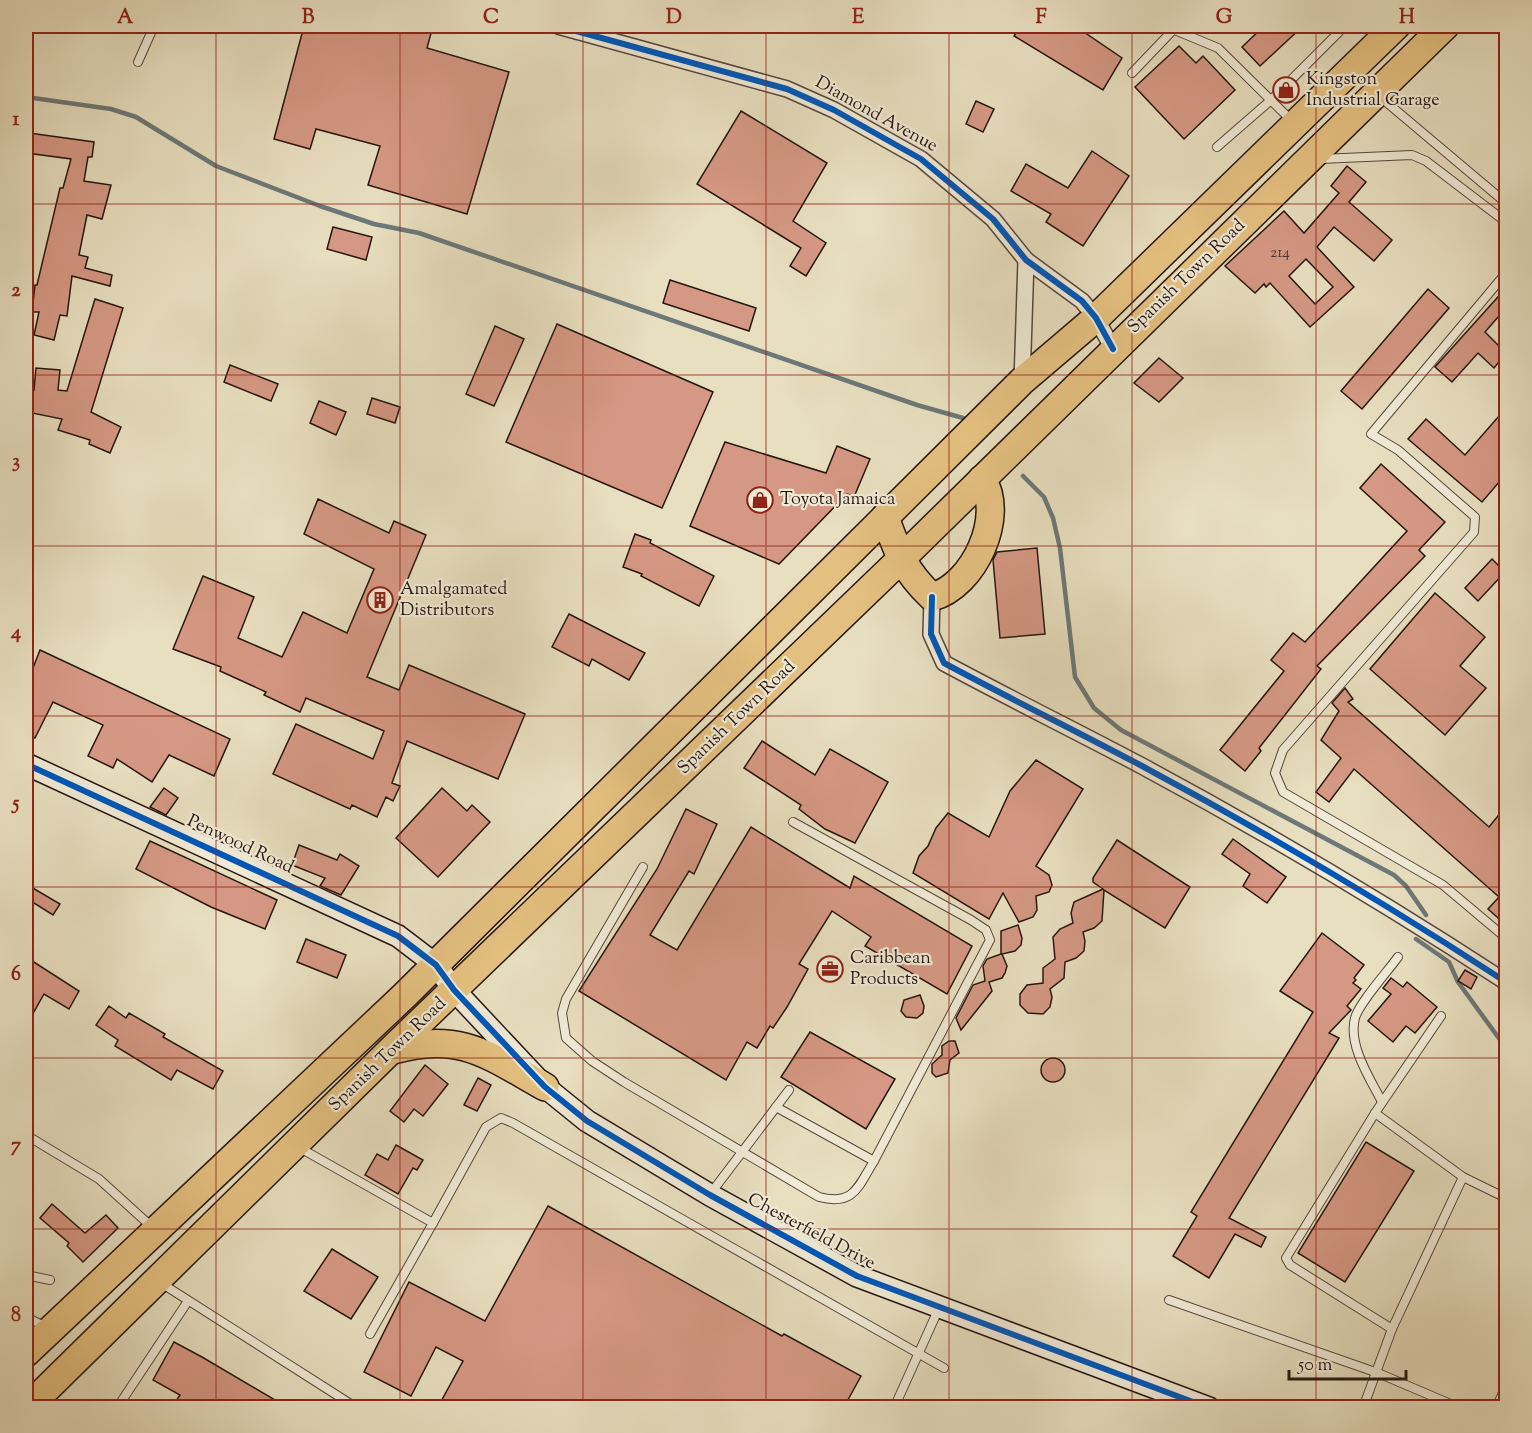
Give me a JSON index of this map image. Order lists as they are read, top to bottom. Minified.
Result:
{"streets":{"highway":["Spanish Town Road"],"street":["Diamond Avenue","Penwood Road","Chesterfield Drive"]},"crossings":[["Diamond Avenue","Spanish Town Road"],["Spanish Town Road","Penwood Road"],["Spanish Town Road","Chesterfield Drive"],["Penwood Road","Chesterfield Drive"]],"places":{"shop":["Kingston Industrial Garage","Toyota Jamaica"],"building":["Amalgamated Distributors"],"office":["Caribbean Products"]},"house_numbers":["214"],"scale_bar":"50 m","grid":{"columns":["A","B","C","D","E","F","G","H"],"rows":["1","2","3","4","5","6","7","8"]}}
